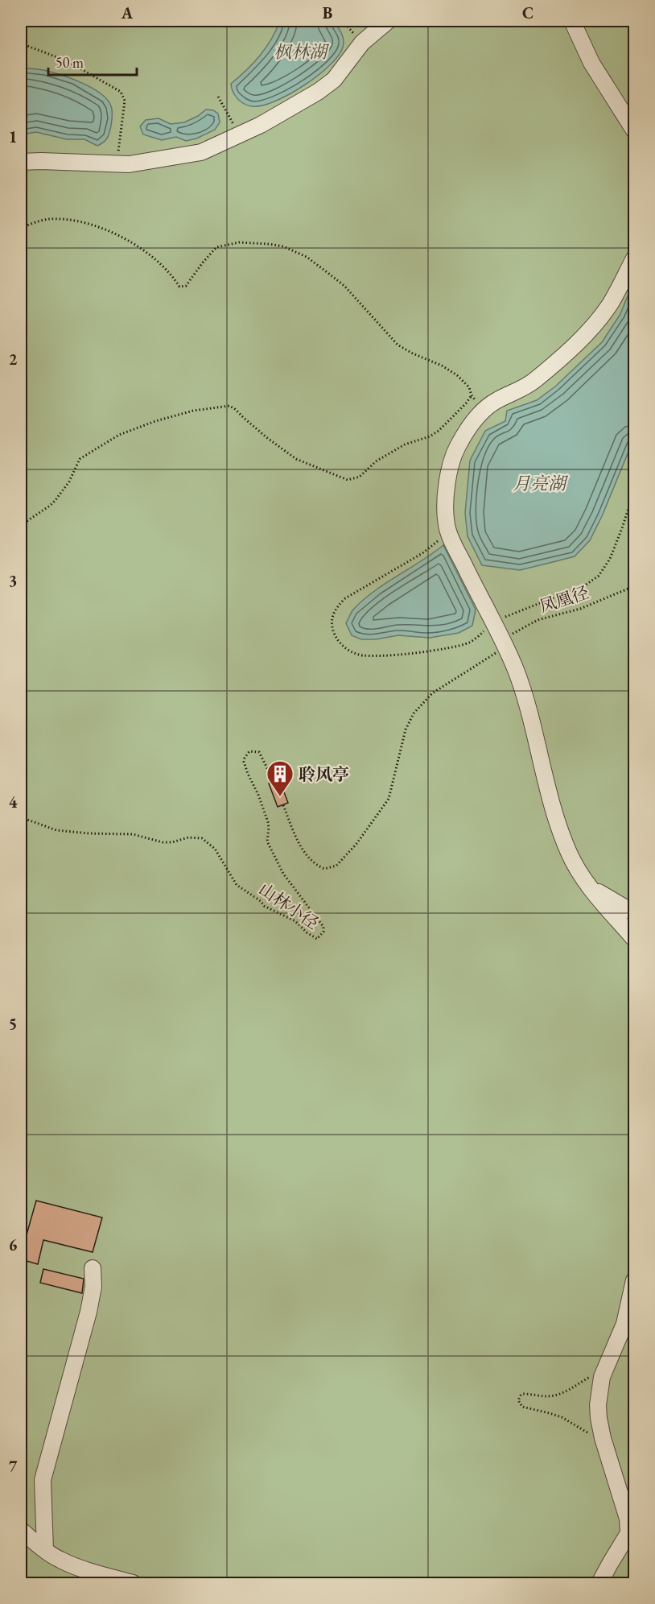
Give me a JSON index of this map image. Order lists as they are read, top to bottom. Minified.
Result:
{"streets":{"path":["凤凰径","山林小径"]},"water":["枫林湖","月亮湖"],"places":{"building":["聆风亭"]},"scale_bar":"50 m","grid":{"columns":["A","B","C"],"rows":["1","2","3","4","5","6","7"]}}
